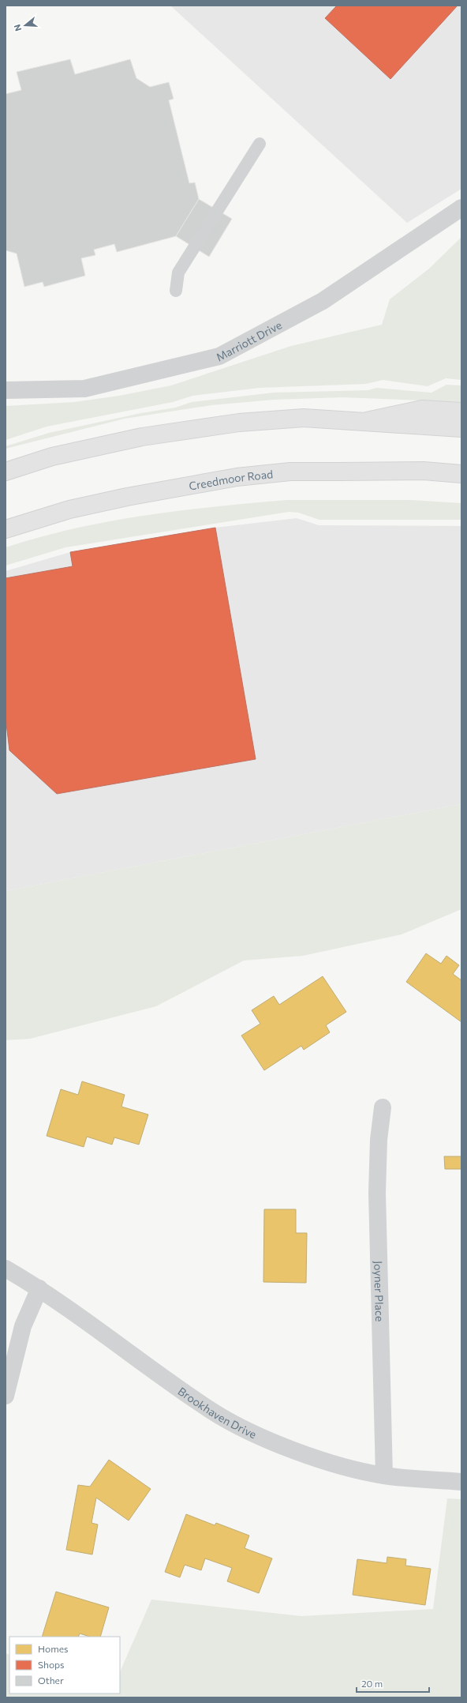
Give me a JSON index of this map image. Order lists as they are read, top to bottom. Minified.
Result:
{"streets":{"main road":["Creedmoor Road"],"street":["Marriott Drive","Joyner Place","Brookhaven Drive"]},"crossings":[["Joyner Place","Brookhaven Drive"]],"legend":["Homes","Shops","Other"],"scale_bar":"20 m","north":"left"}
